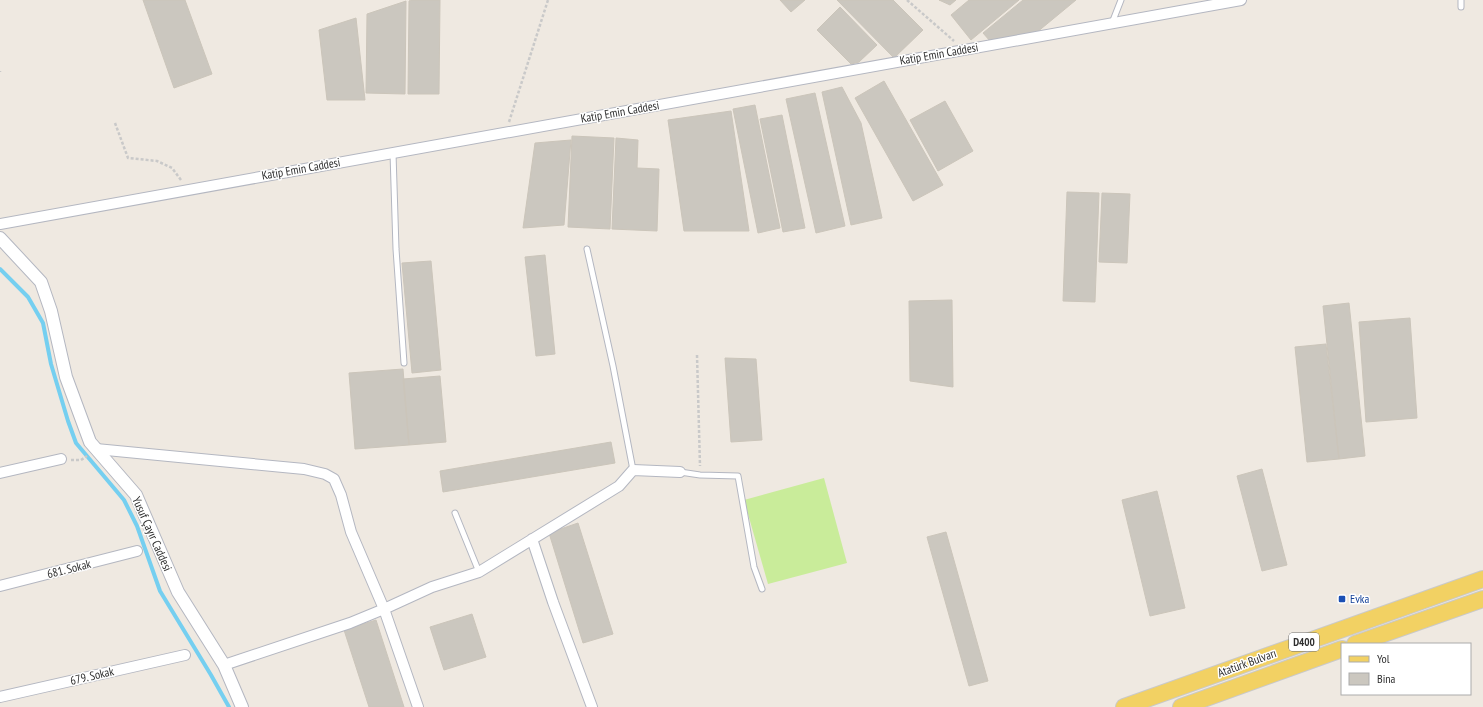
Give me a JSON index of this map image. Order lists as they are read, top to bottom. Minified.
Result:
{"streets":{"main road":["D400","Atatürk Bulvarı"],"street":["Katip Emin Caddesi","Yusuf Çayır Caddesi","681. Sokak","679. Sokak"]},"places":{"transit":["Evka"]},"legend":["Yol","Bina"]}
